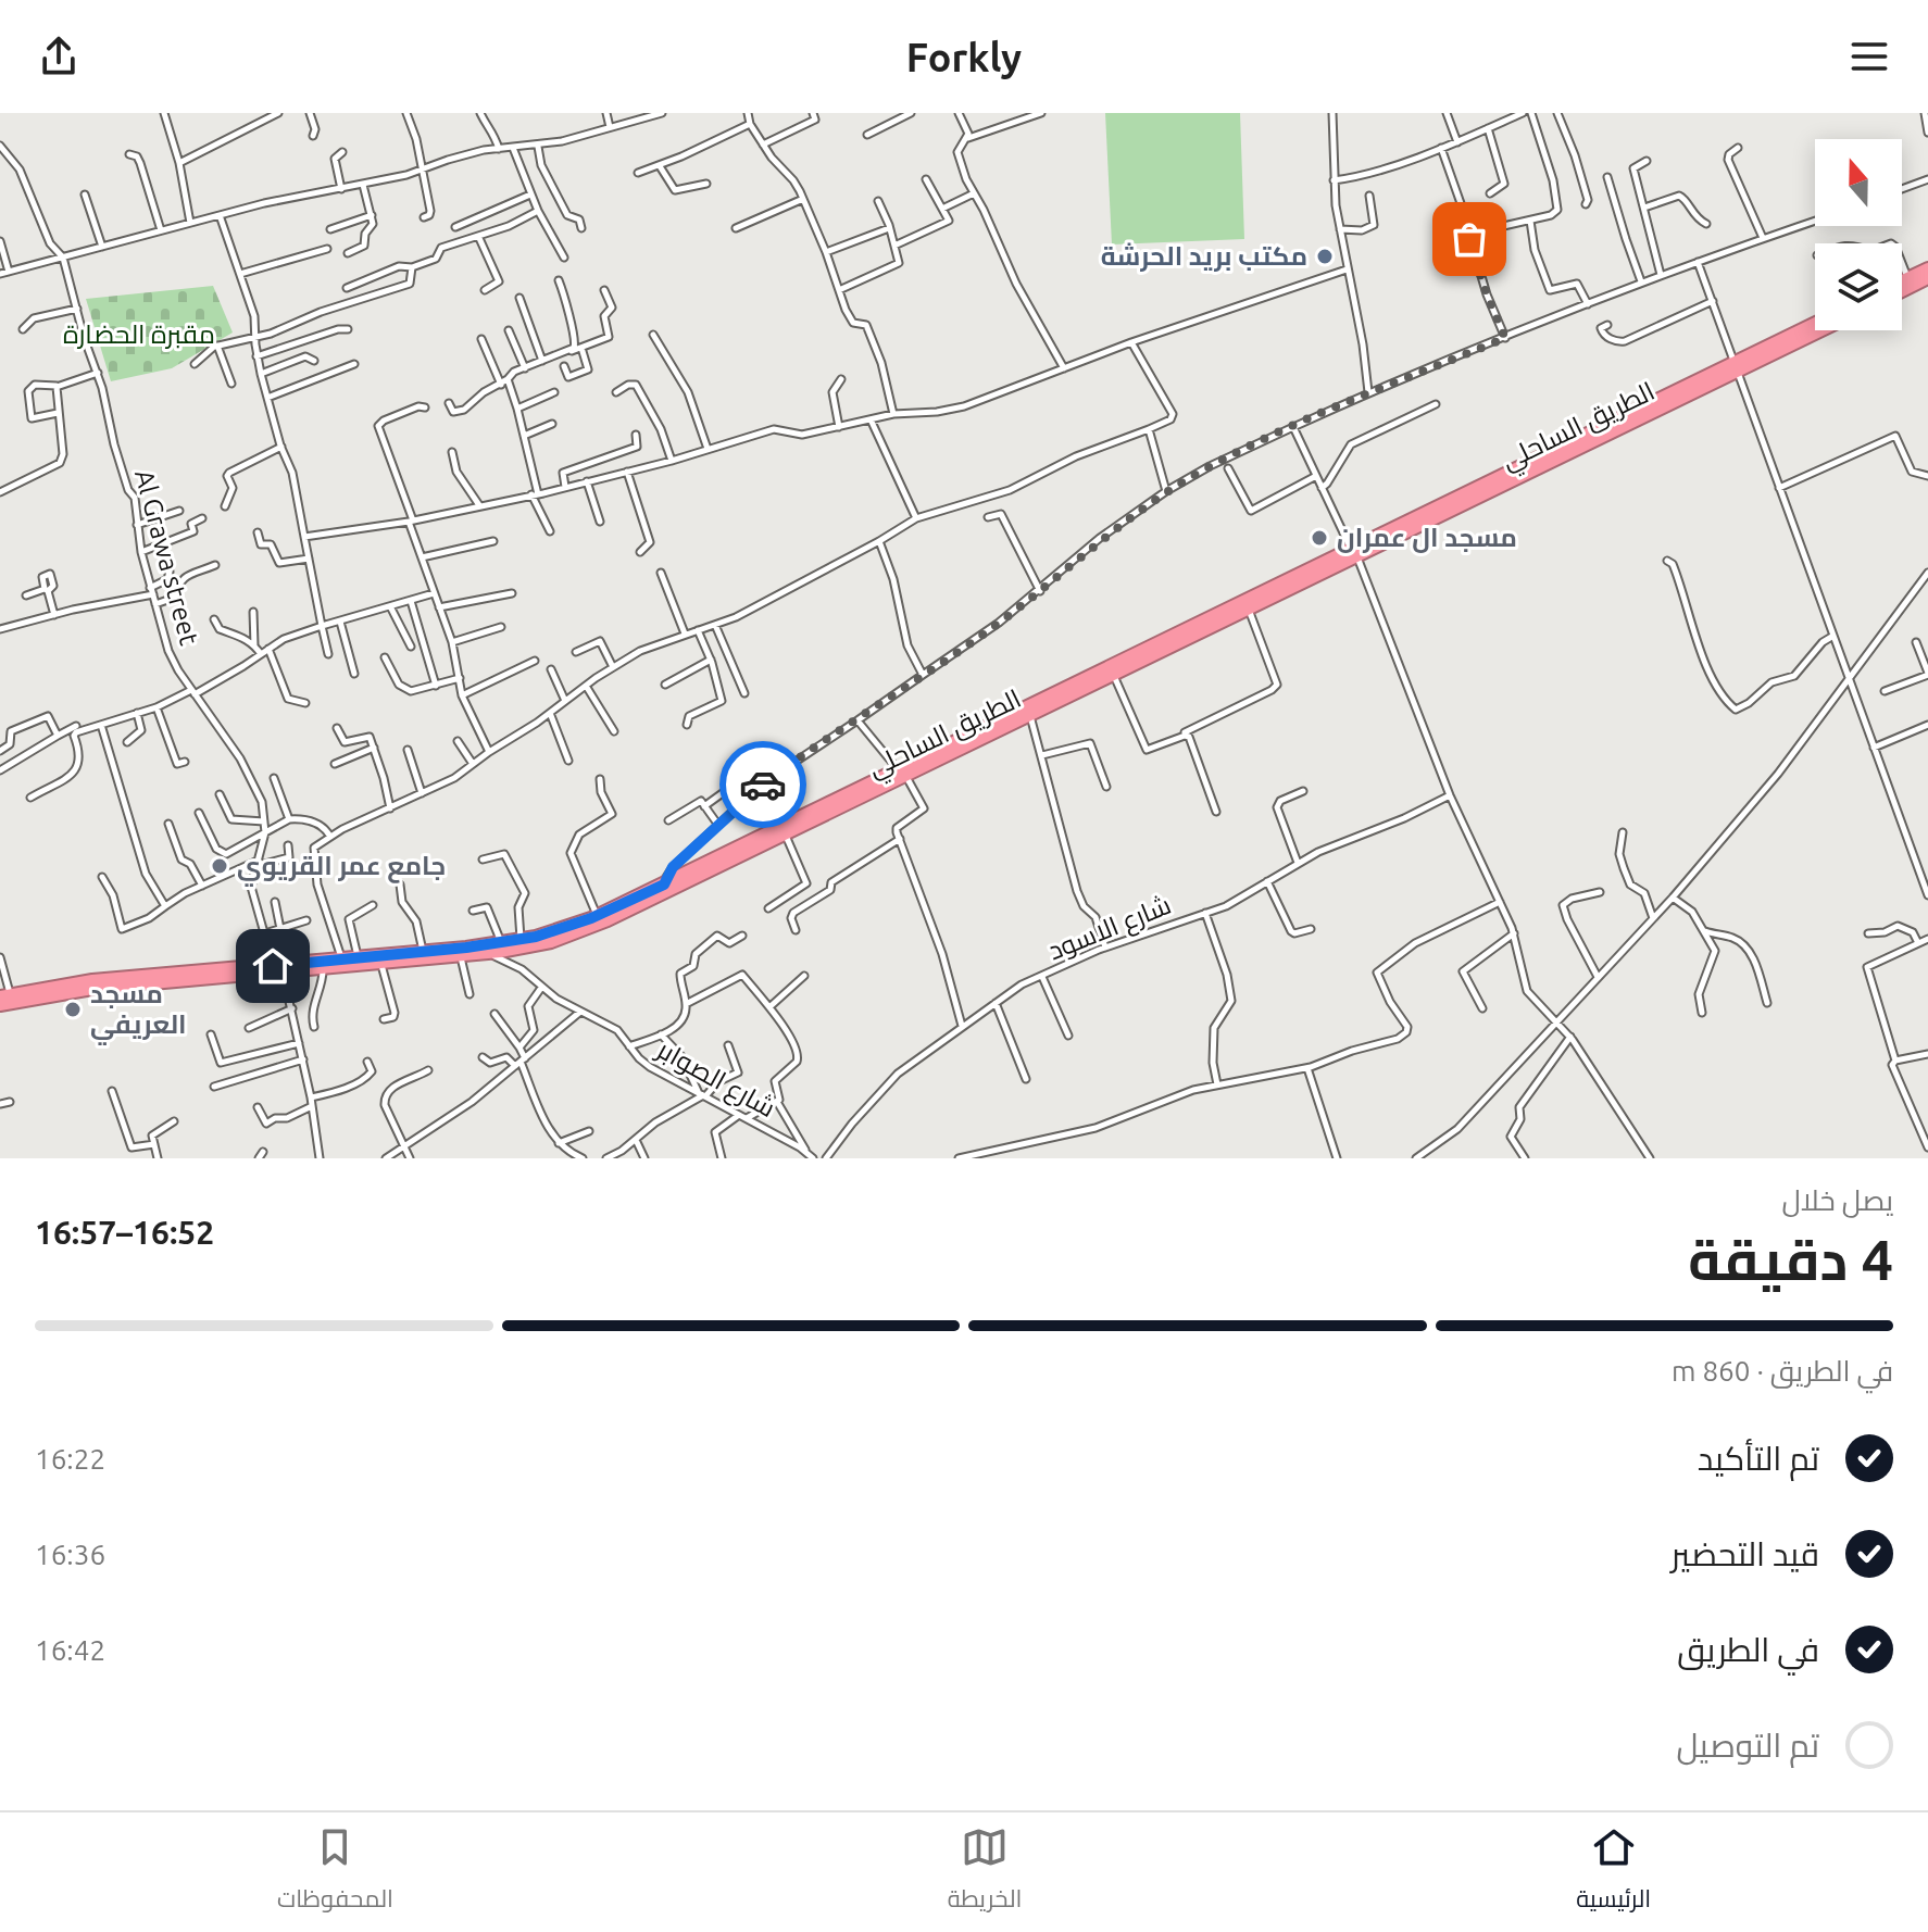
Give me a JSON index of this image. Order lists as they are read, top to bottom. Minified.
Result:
{"streets":{"highway":["الطريق الساحلي"],"street":["Al Grawa street","شارع الاسود","شارع الصوابر"]},"crossings":[["الطريق الساحلي","Al Grawa street"],["الطريق الساحلي","شارع الصوابر"]],"parks":["مقبرة الحضارة"],"places":["مكتب بريد الحرشة","مسجد ال عمران","جامع عمر القريوي","مسجد العريفي"],"north":"top","page":{"header":"Forkly","heading":["4 دقيقة","يصل خلال","16:52–16:57"],"bar":"في الطريق · 860 m","list":[["تم التأكيد","16:22"],["قيد التحضير","16:36"],["في الطريق","16:42"],"تم التوصيل"],"tabs":["الرئيسية","الخريطة","المحفوظات"]}}
